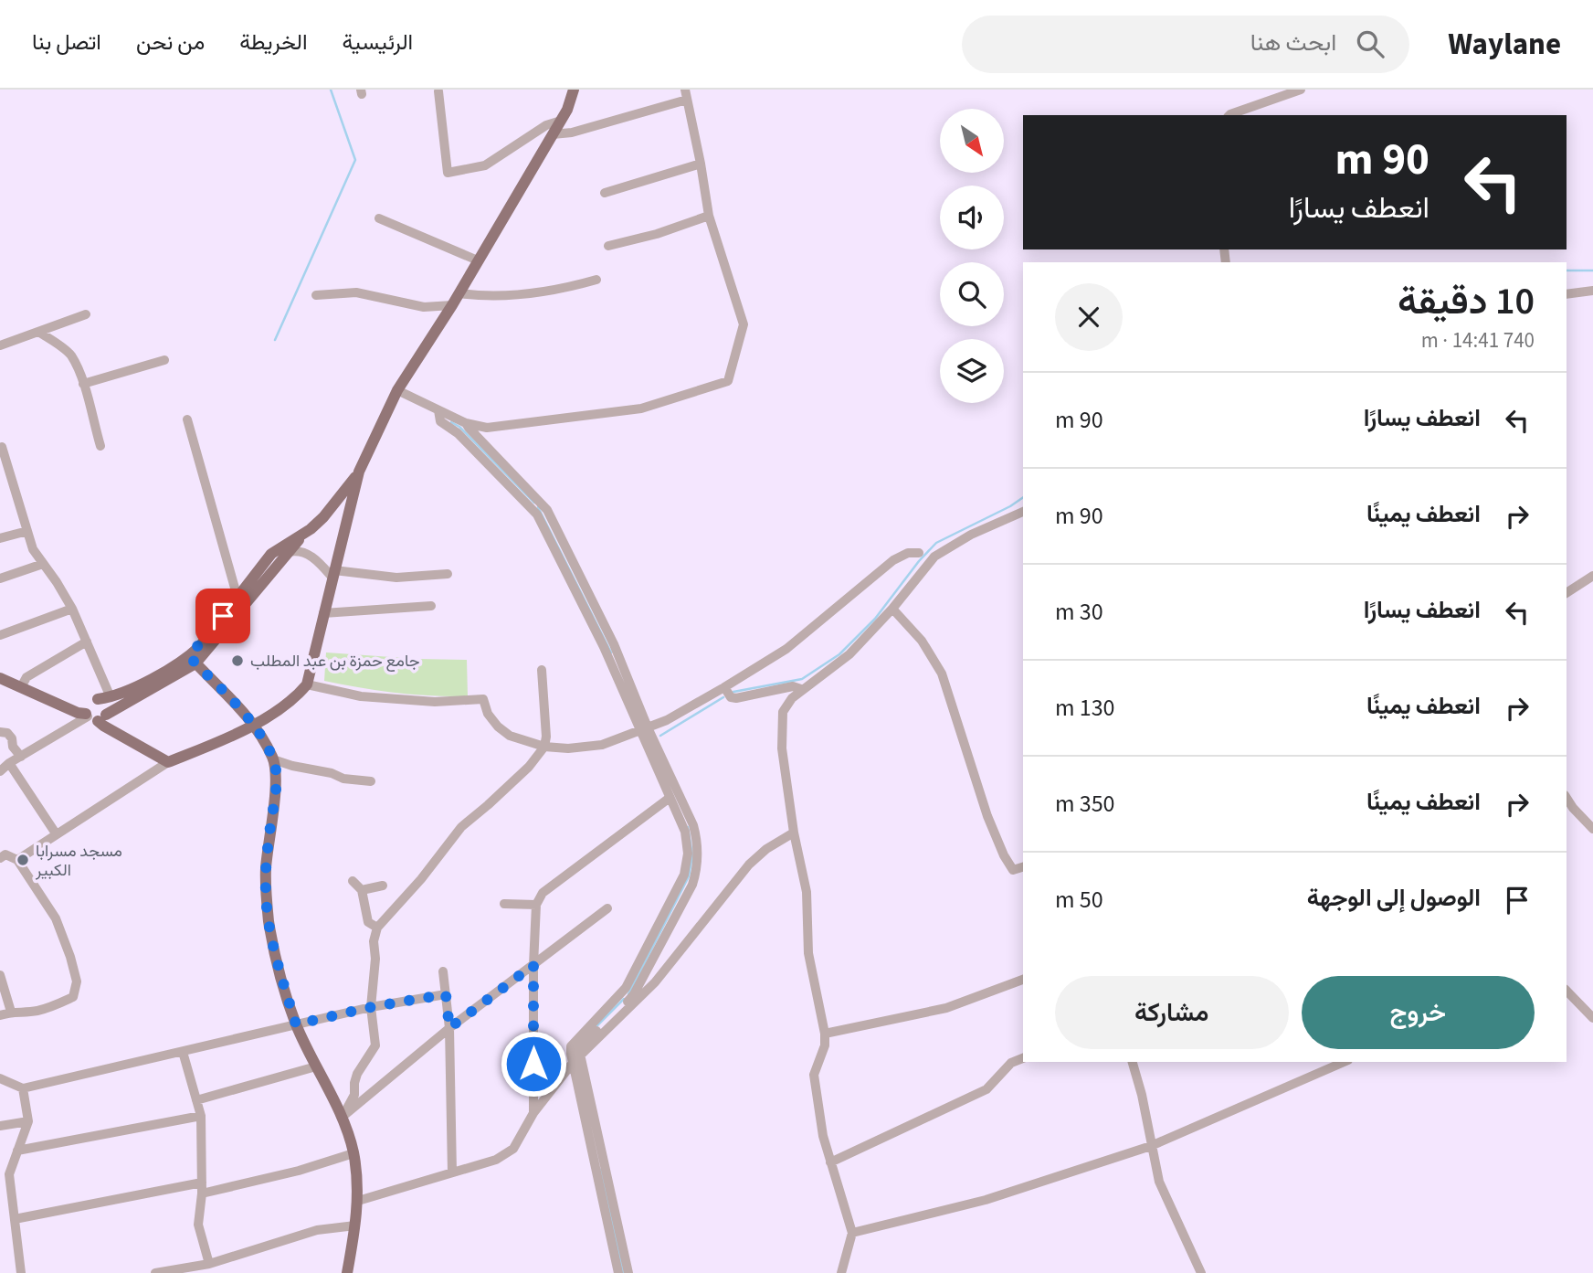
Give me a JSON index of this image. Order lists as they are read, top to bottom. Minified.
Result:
{"places":["جامع حمزة بن عبد المطلب","مسجد مسرابا الكبير"],"north":"bottom right","page":{"header":"Waylane","search":"ابحث هنا","nav":["الرئيسية","الخريطة","من نحن","اتصل بنا"],"turn":["90 m","انعطف يسارًا"],"heading":["10 دقيقة","740 m · 14:41"],"list":[{"name":"انعطف يسارًا","value":"90 m"},{"name":"انعطف يمينًا","value":"90 m"},{"name":"انعطف يسارًا","value":"30 m"},{"name":"انعطف يمينًا","value":"130 m"},{"name":"انعطف يمينًا","value":"350 m"},{"name":"الوصول إلى الوجهة","value":"50 m"}],"buttons":["خروج","مشاركة"]}}
